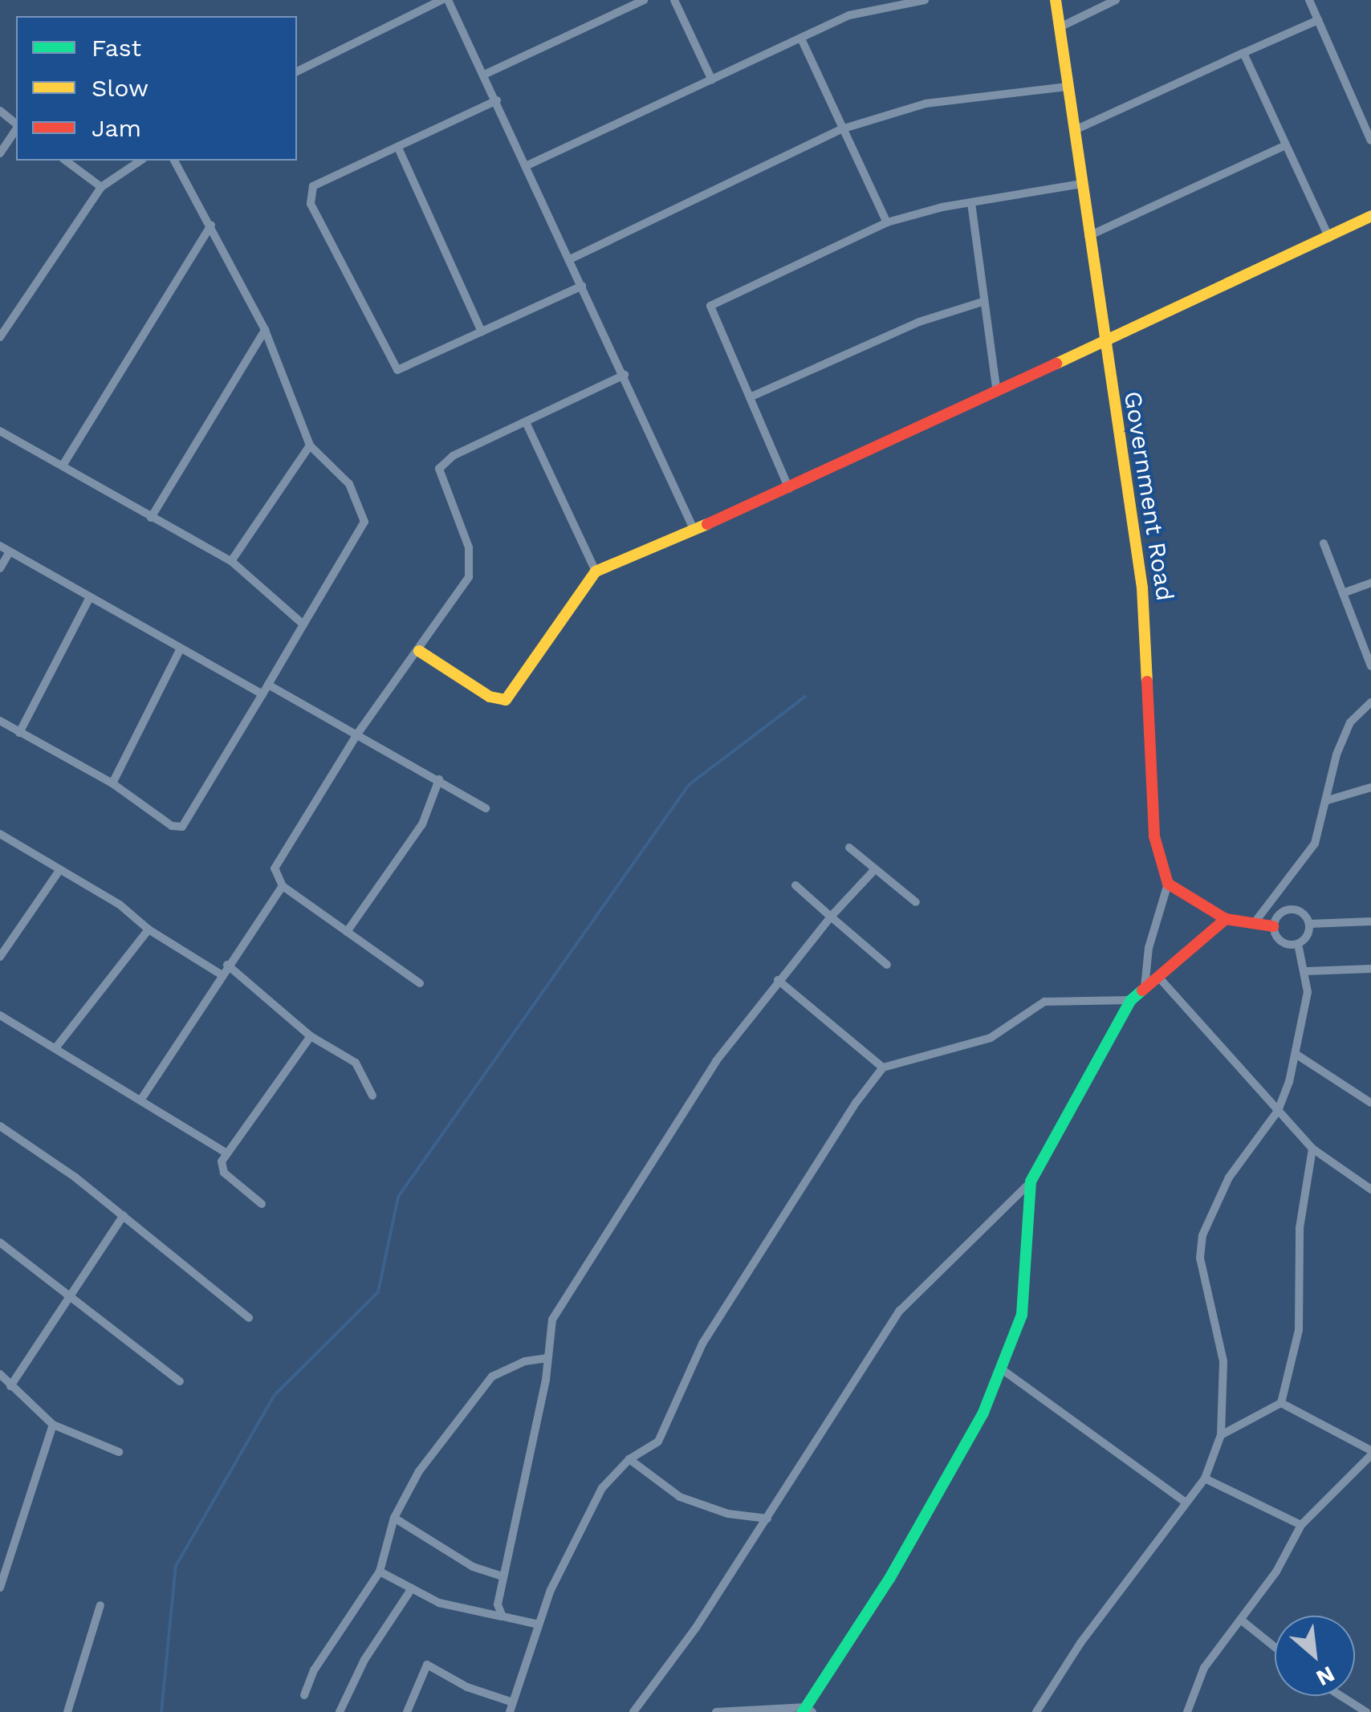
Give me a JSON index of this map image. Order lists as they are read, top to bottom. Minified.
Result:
{"streets":{"street":["Government Road"]},"legend":["Fast","Slow","Jam"],"north":"bottom right"}
